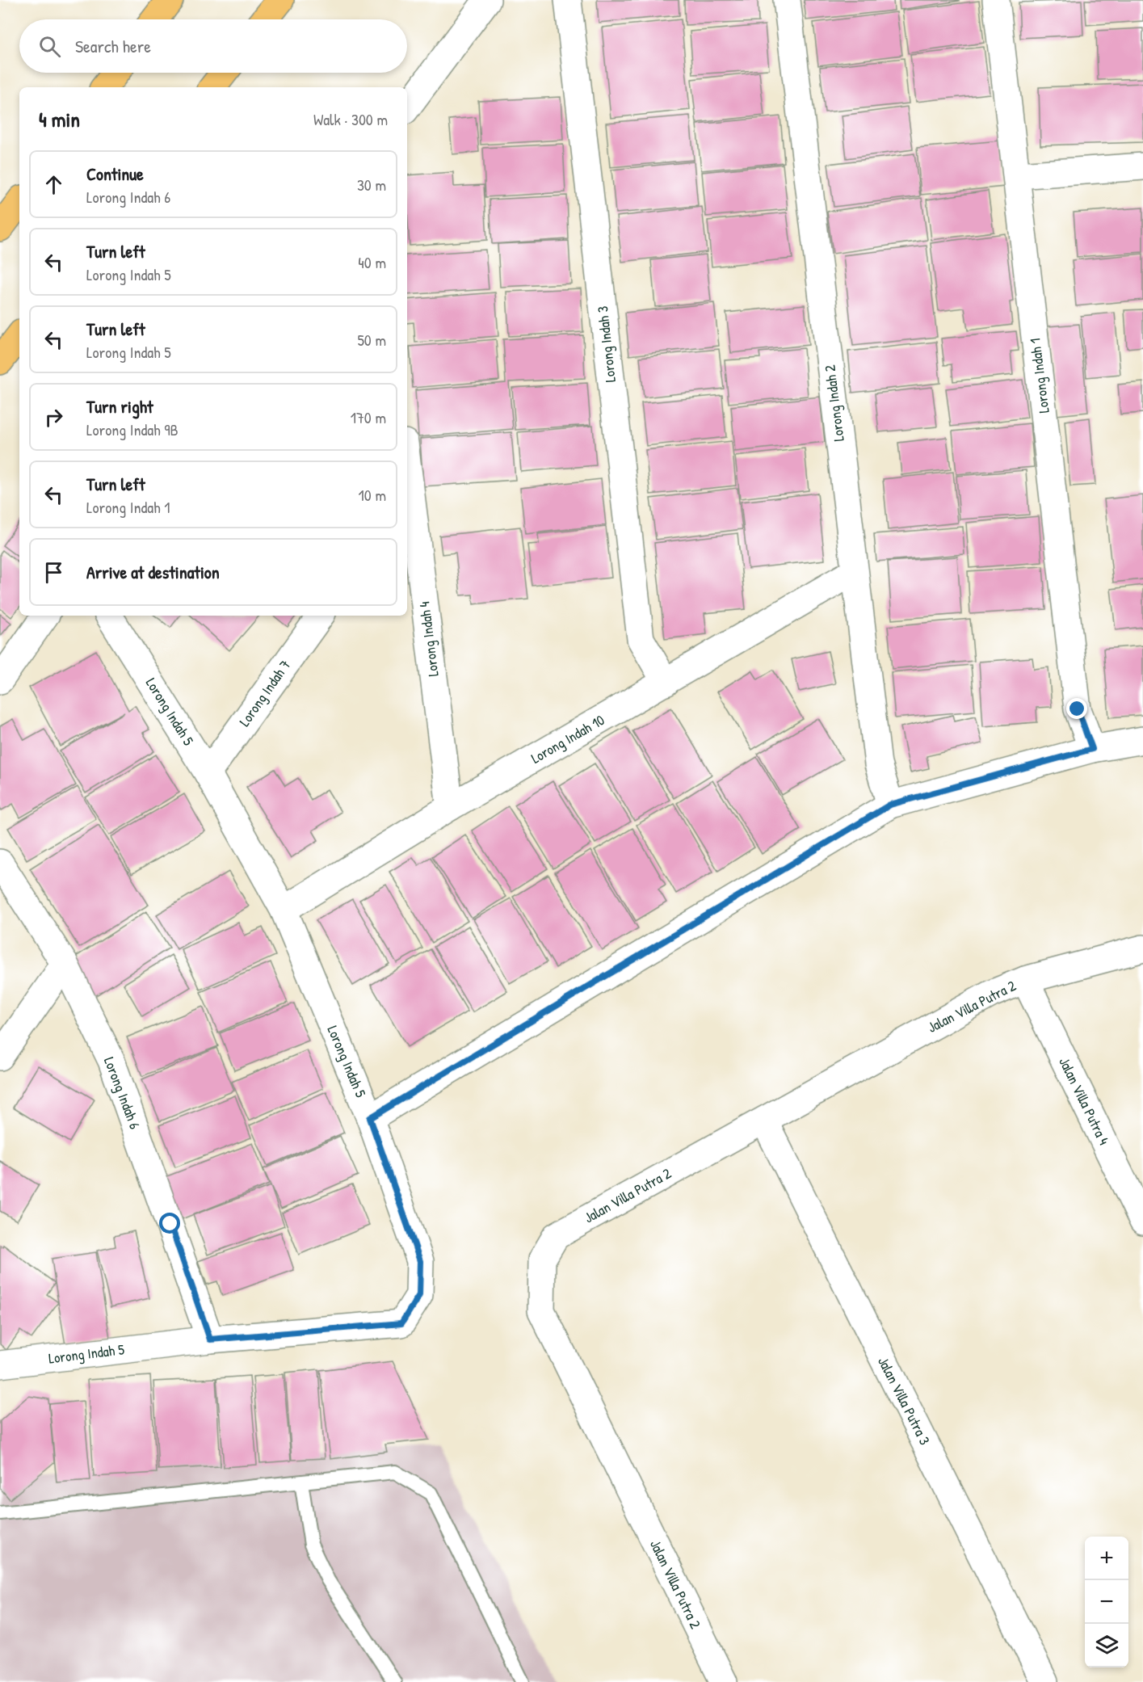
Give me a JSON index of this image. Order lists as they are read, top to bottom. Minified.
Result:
{"streets":{"street":["Lorong Indah 3","Lorong Indah 1","Lorong Indah 2","Lorong Indah 4","Lorong Indah 7","Lorong Indah 5","Lorong Indah 10","Jalan Villa Putra 2","Lorong Indah 6","Jalan Villa Putra 4","Jalan Villa Putra 3"]},"crossings":[["Lorong Indah 3","Lorong Indah 10"],["Lorong Indah 2","Lorong Indah 10"],["Lorong Indah 4","Lorong Indah 10"],["Lorong Indah 7","Lorong Indah 5"],["Lorong Indah 5","Lorong Indah 10"],["Lorong Indah 5","Lorong Indah 6"],["Jalan Villa Putra 2","Jalan Villa Putra 4"],["Jalan Villa Putra 2","Jalan Villa Putra 3"]],"page":{"search":"Search here","heading":["4 min","Walk · 300 m"],"list":[["Continue","Lorong Indah 6","30 m"],["Turn left","Lorong Indah 5","40 m"],["Turn left","Lorong Indah 5","50 m"],["Turn right","Lorong Indah 9B","170 m"],["Turn left","Lorong Indah 1","10 m"],"Arrive at destination"],"map_buttons":["+","−"]}}
